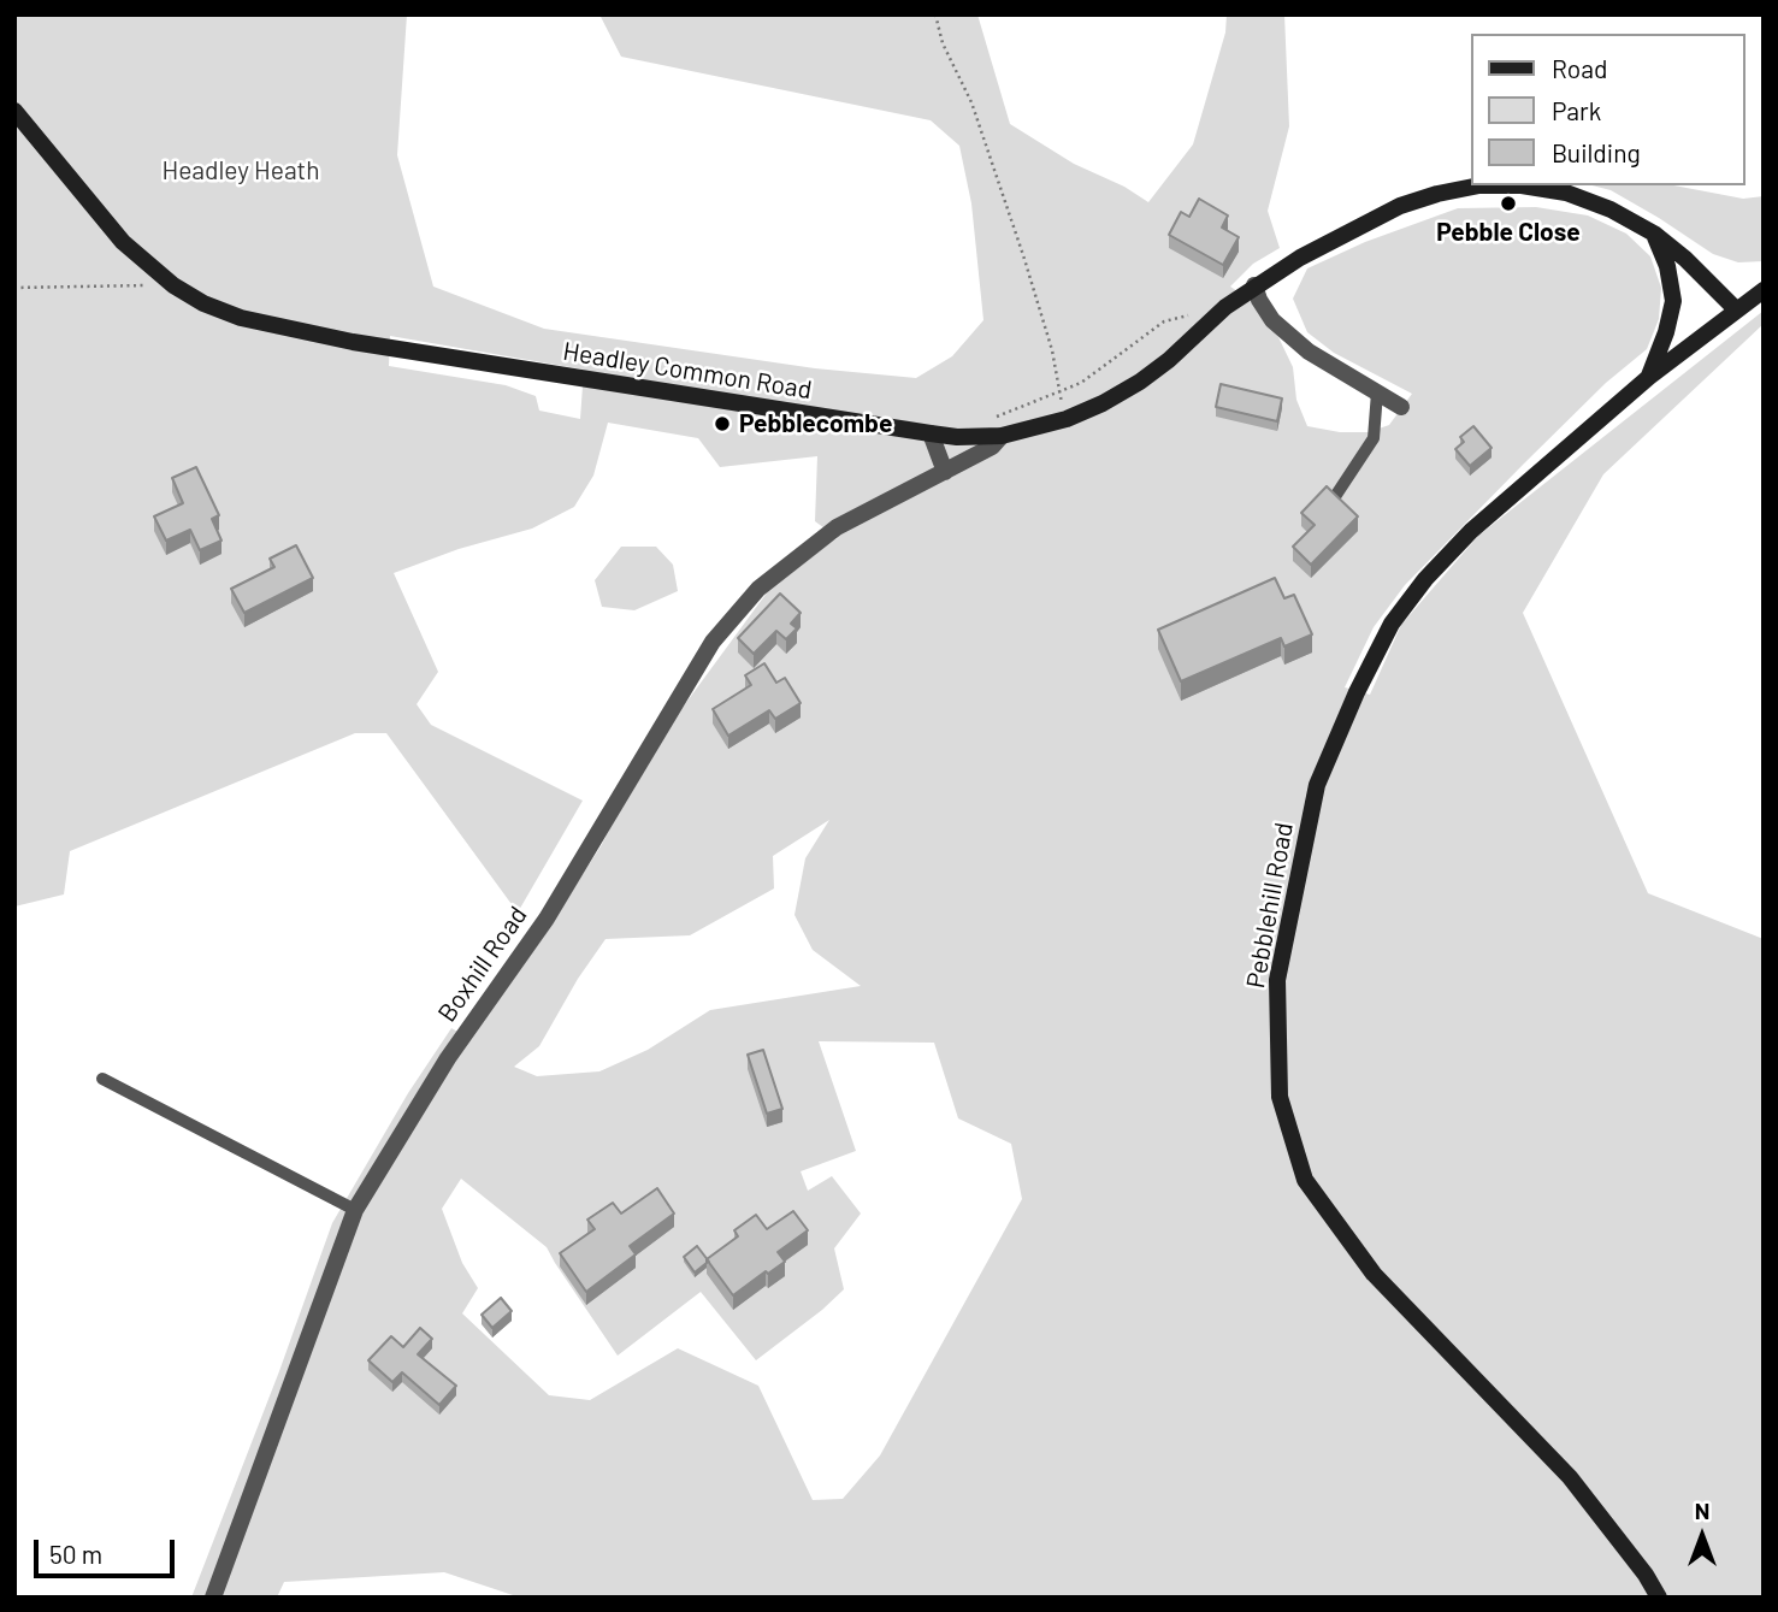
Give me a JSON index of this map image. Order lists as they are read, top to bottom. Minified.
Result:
{"streets":{"main road":["Headley Common Road","Pebblehill Road"],"street":["Boxhill Road"]},"crossings":[["Headley Common Road","Pebblehill Road"],["Headley Common Road","Boxhill Road"]],"parks":["Headley Heath"],"places":["Pebble Close","Pebblecombe"],"legend":["Road","Park","Building"],"scale_bar":"50 m","north":"top"}
